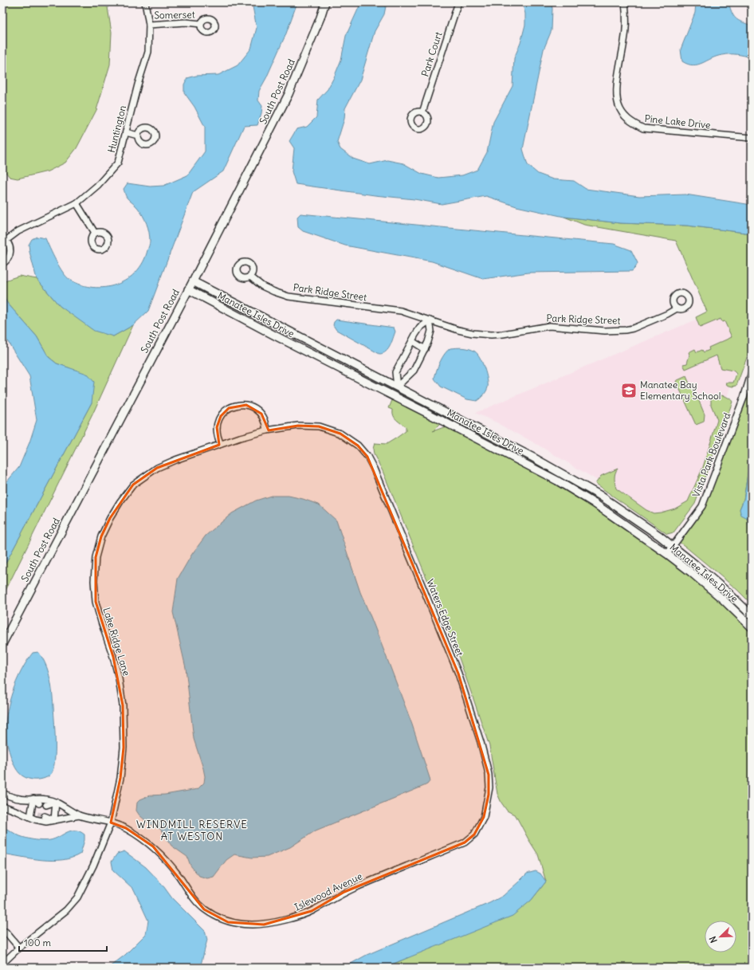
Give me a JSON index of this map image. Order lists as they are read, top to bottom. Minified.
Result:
{"streets":{"street":["Somerset","Park Court","South Post Road","Pine Lake Drive","Huntington","Park Ridge Street","Manatee Isles Drive","Vista Park Boulevard","Waters Edge Street","Lake Ridge Lane","Islewood Avenue"]},"crossings":[["Somerset","Huntington"],["South Post Road","Manatee Isles Drive"],["Manatee Isles Drive","Vista Park Boulevard"],["Waters Edge Street","Lake Ridge Lane"],["Waters Edge Street","Islewood Avenue"],["Lake Ridge Lane","Islewood Avenue"]],"districts":["WINDMILL RESERVE AT WESTON"],"places":{"school or university":["Manatee Bay Elementary School"]},"scale_bar":"100 m","north":"bottom left"}
